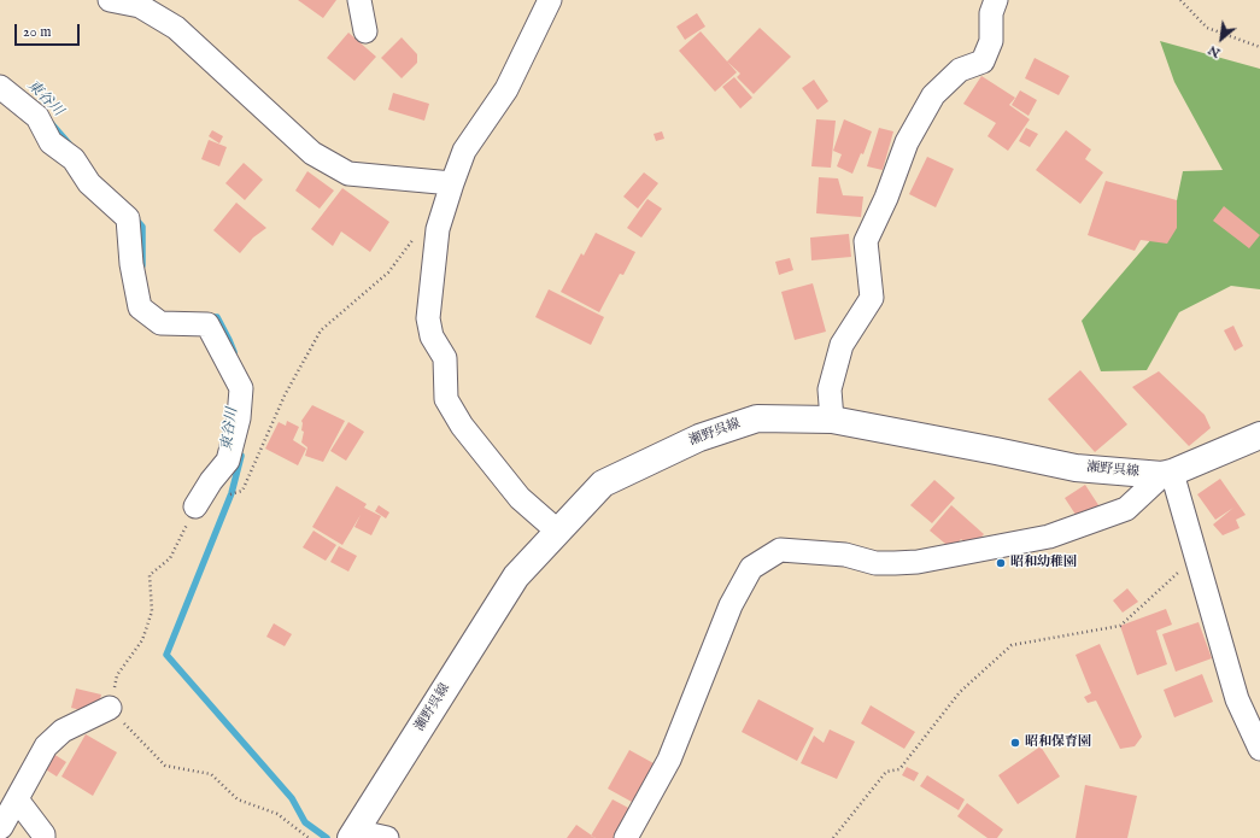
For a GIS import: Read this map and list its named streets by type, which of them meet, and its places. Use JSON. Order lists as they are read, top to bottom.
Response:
{
  "streets": {
    "main road": ["瀬野呉線"]
  },
  "water": ["東谷川"],
  "places": ["昭和幼稚園", "昭和保育園"],
  "scale_bar": "20 m",
  "north": "bottom left"
}
